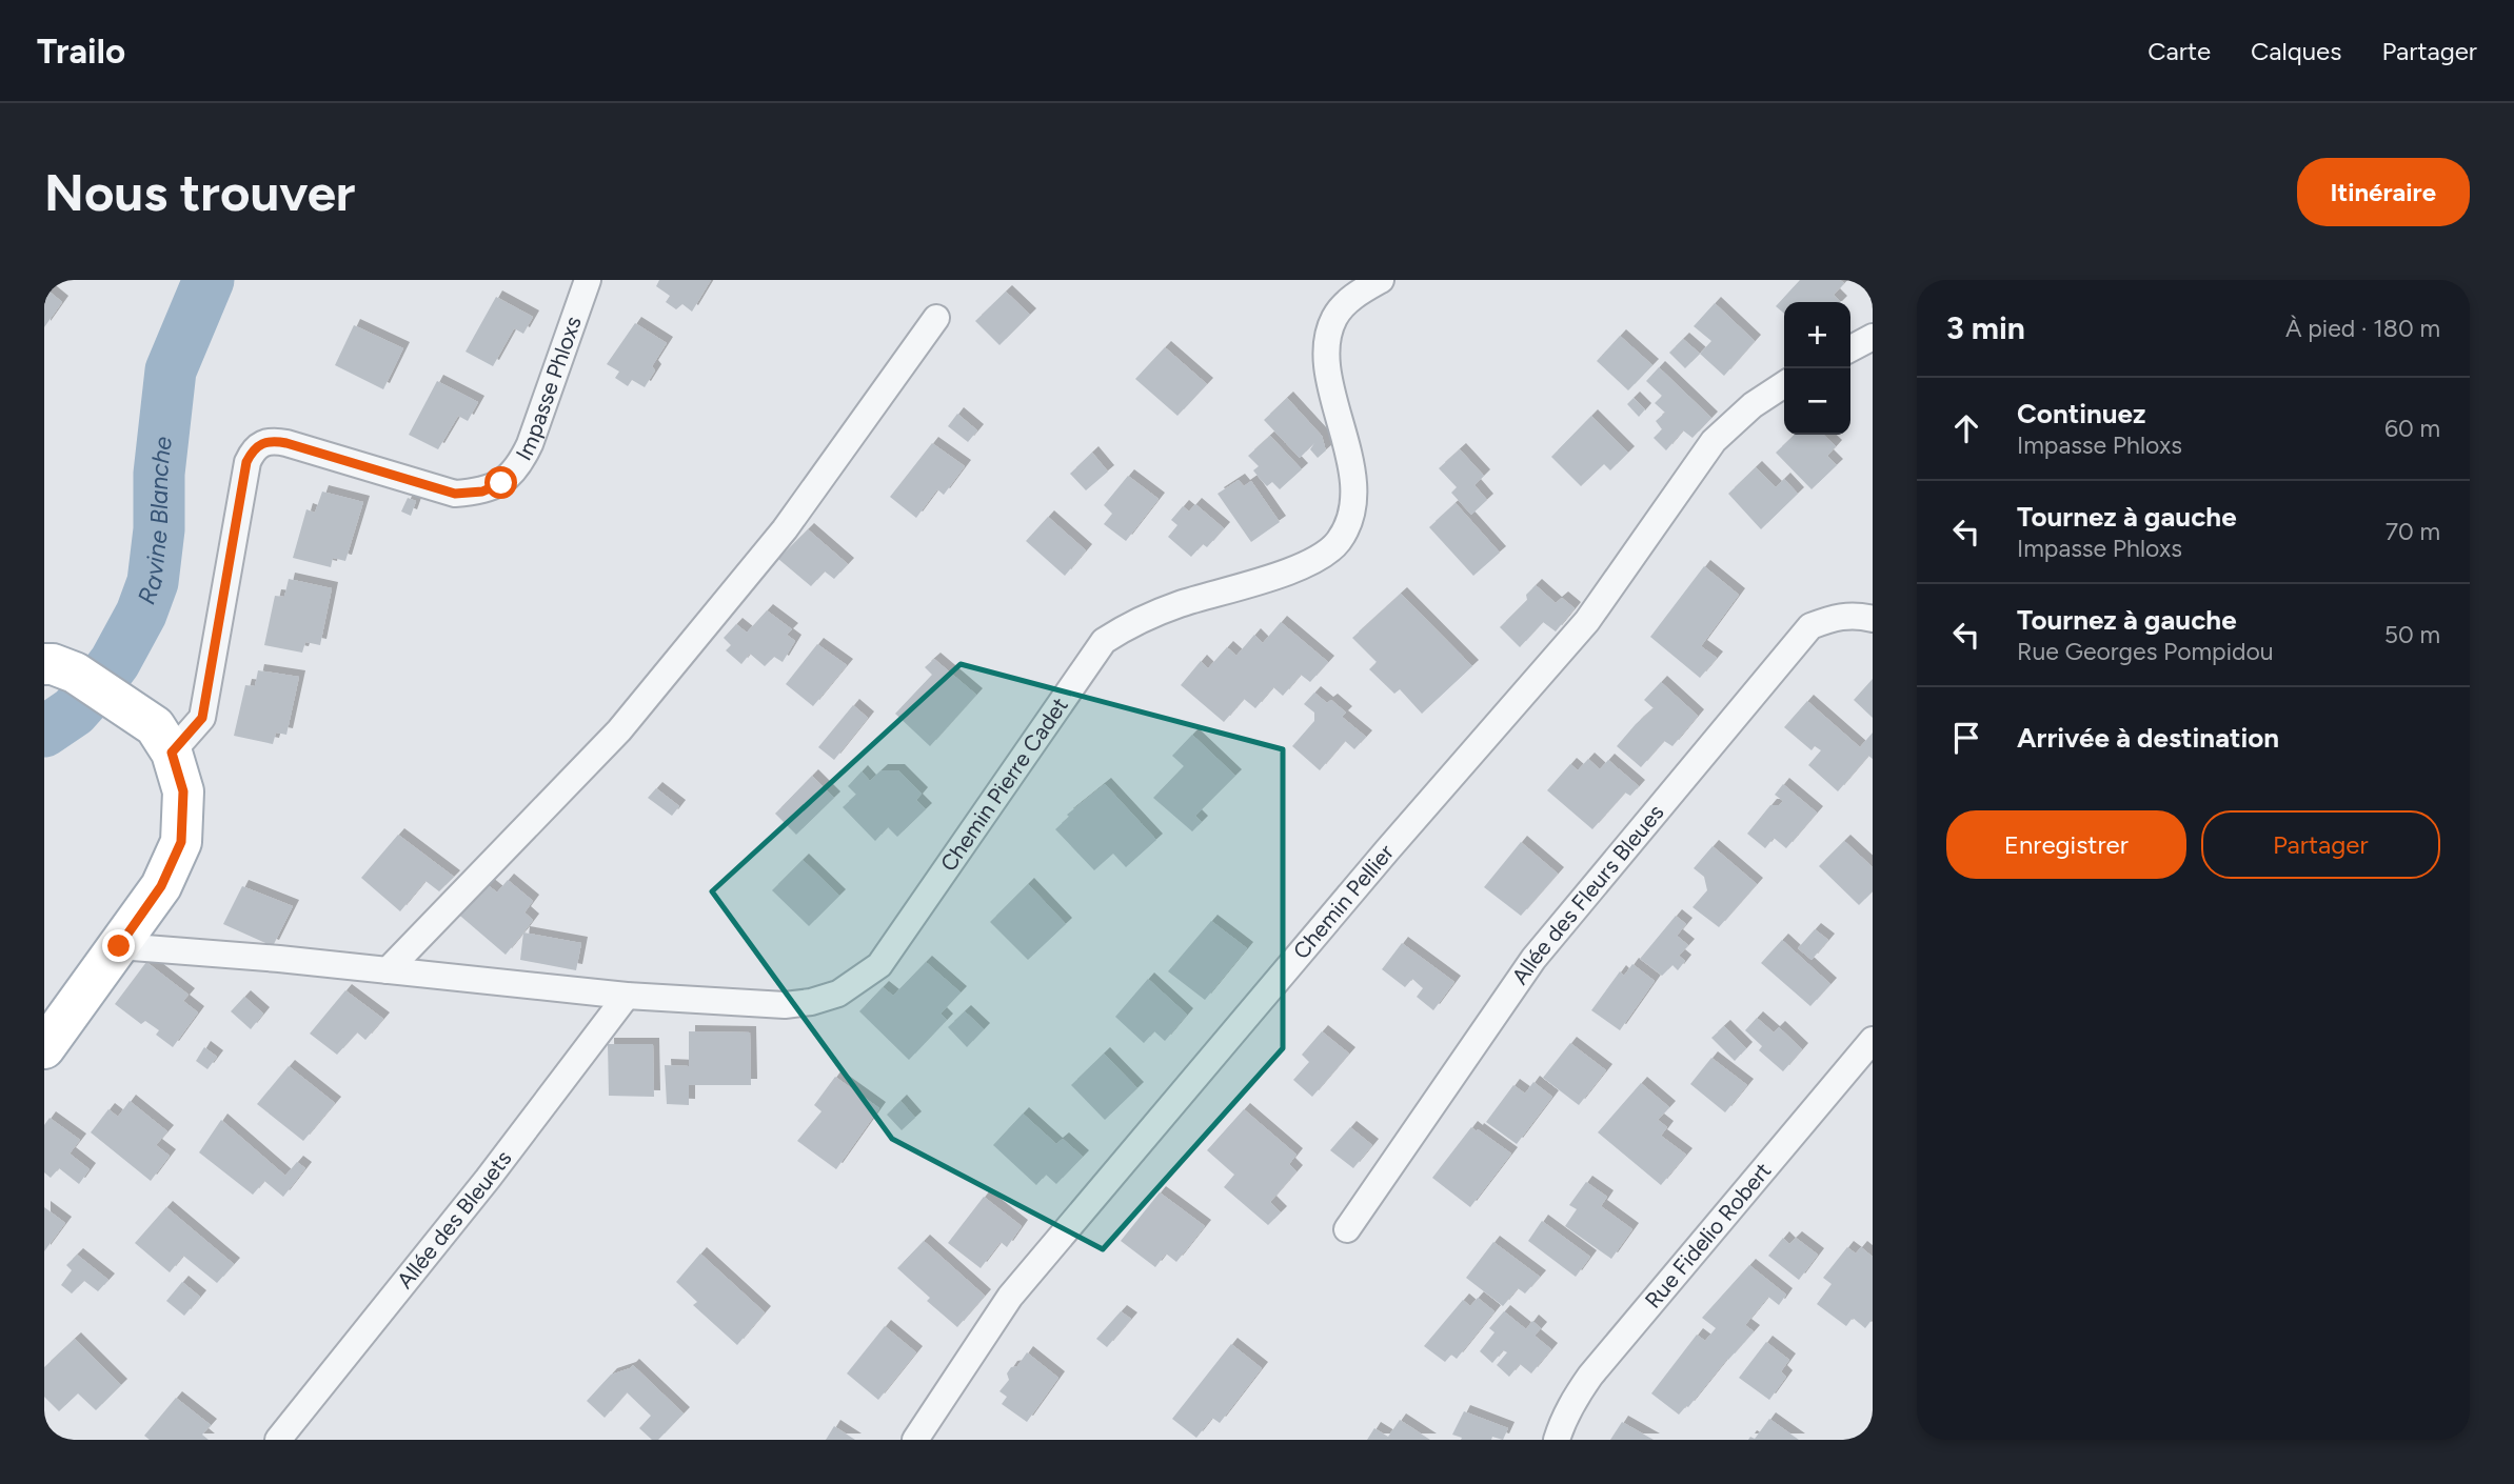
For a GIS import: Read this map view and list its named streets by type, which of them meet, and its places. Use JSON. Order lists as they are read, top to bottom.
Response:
{
  "streets": {
    "street": [
      "Impasse Phloxs",
      "Chemin Pierre Cadet",
      "Allée des Fleurs Bleues",
      "Chemin Pellier",
      "Allée des Bleuets",
      "Rue Fidelio Robert"
    ]
  },
  "crossings": [
    ["Chemin Pierre Cadet", "Allée des Bleuets"]
  ],
  "water": ["Ravine Blanche"],
  "page": {
    "header": "Trailo",
    "nav": ["Carte", "Calques", "Partager"],
    "buttons": [
      "Itinéraire",
      ["Enregistrer", "Partager"]
    ],
    "title": "Nous trouver",
    "heading": ["3 min", "À pied · 180 m"],
    "map_buttons": ["+", "−"],
    "list": [
      ["Continuez", "Impasse Phloxs", "60 m"],
      ["Tournez à gauche", "Impasse Phloxs", "70 m"],
      ["Tournez à gauche", "Rue Georges Pompidou", "50 m"],
      "Arrivée à destination"
    ]
  }
}
